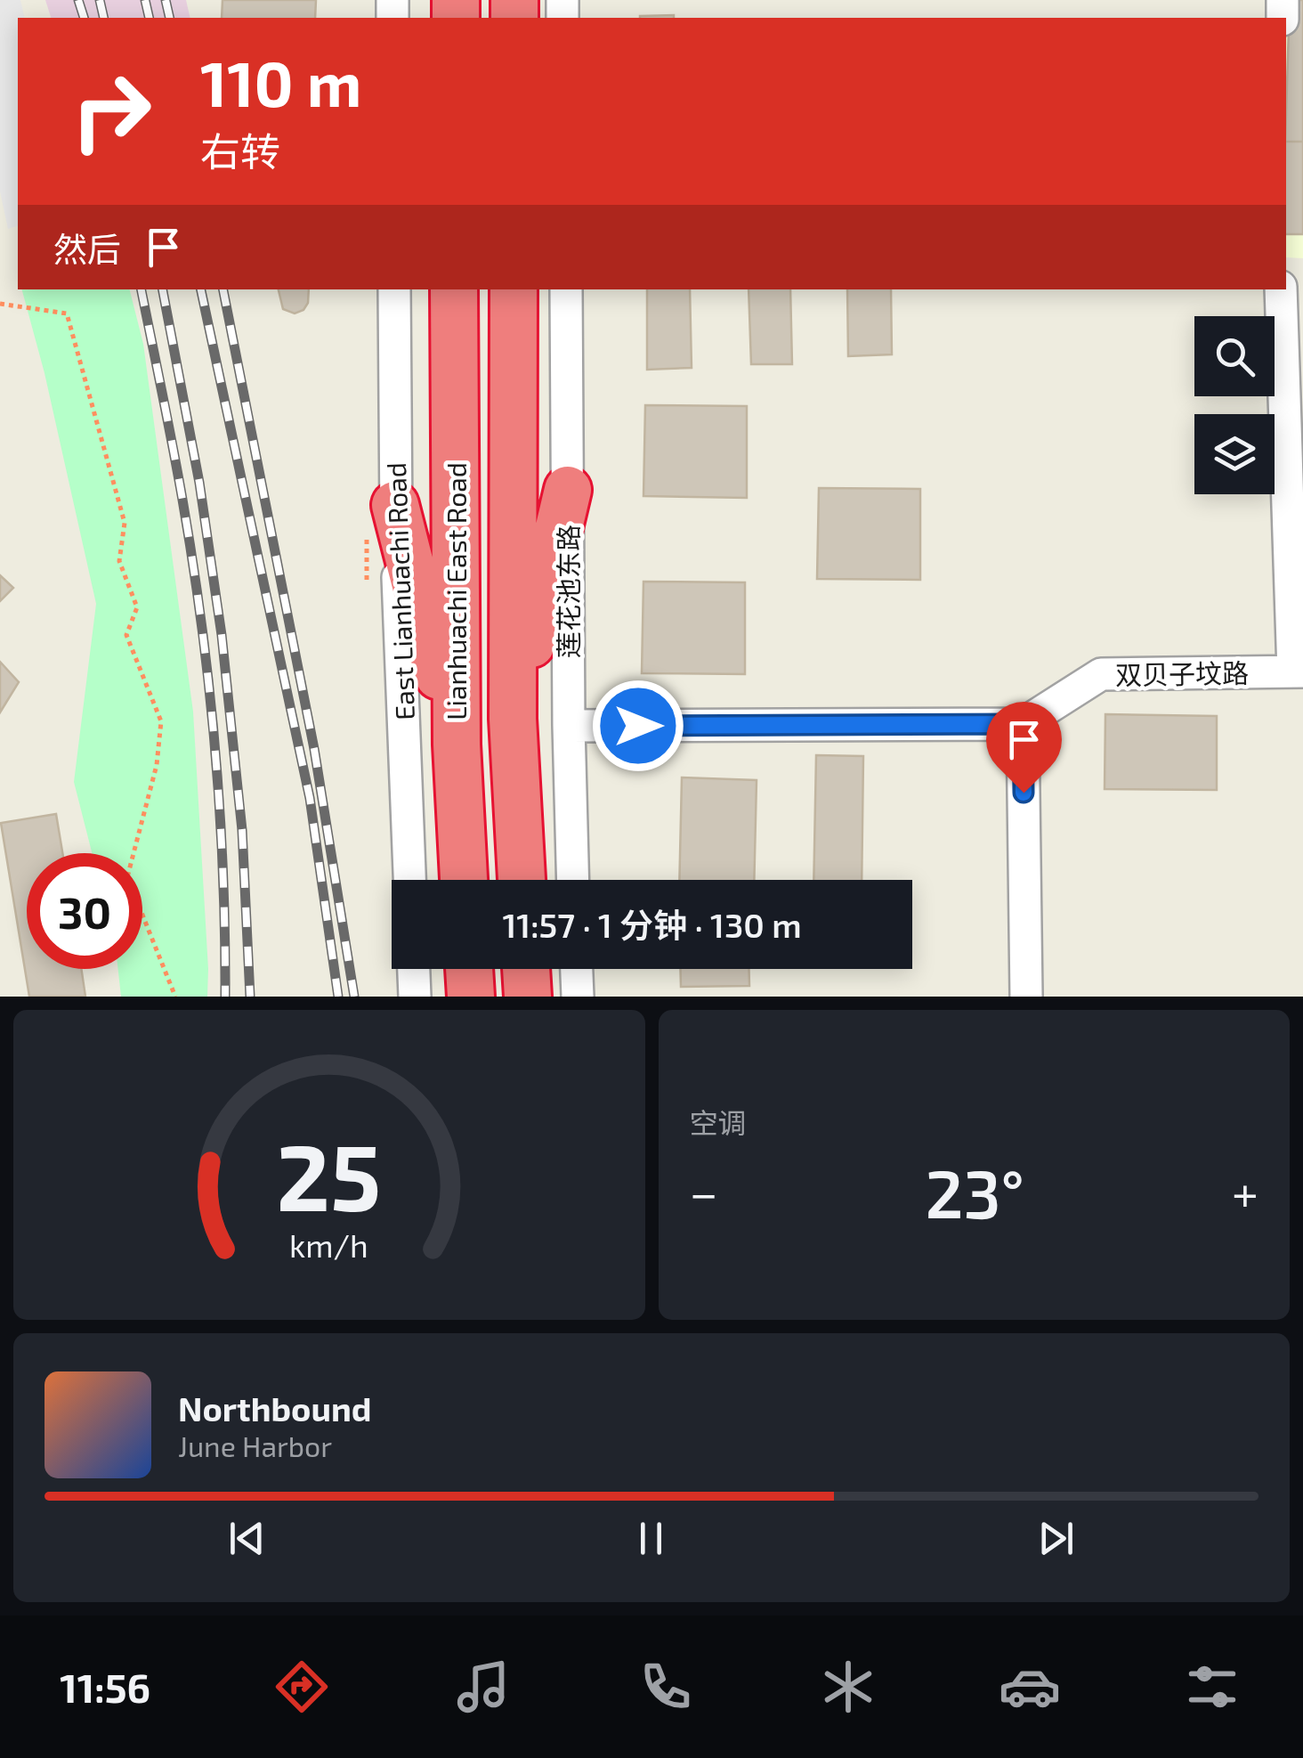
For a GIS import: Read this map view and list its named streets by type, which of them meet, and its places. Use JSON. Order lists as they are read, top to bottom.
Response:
{
  "streets": {
    "highway": ["Lianhuachi East Road"],
    "street": ["East Lianhuachi Road", "莲花池东路", "双贝子坟路"]
  },
  "page": {
    "turn": ["110 m", "右转"],
    "then": "然后",
    "limit": "30",
    "trip": "11:57 · 1 分钟 · 130 m",
    "tile": "空调",
    "heat": ["−", "23°", "+"],
    "song": ["Northbound", "June Harbor"],
    "tabs": "11:56",
    "gauge": ["25", "km/h"]
  }
}
